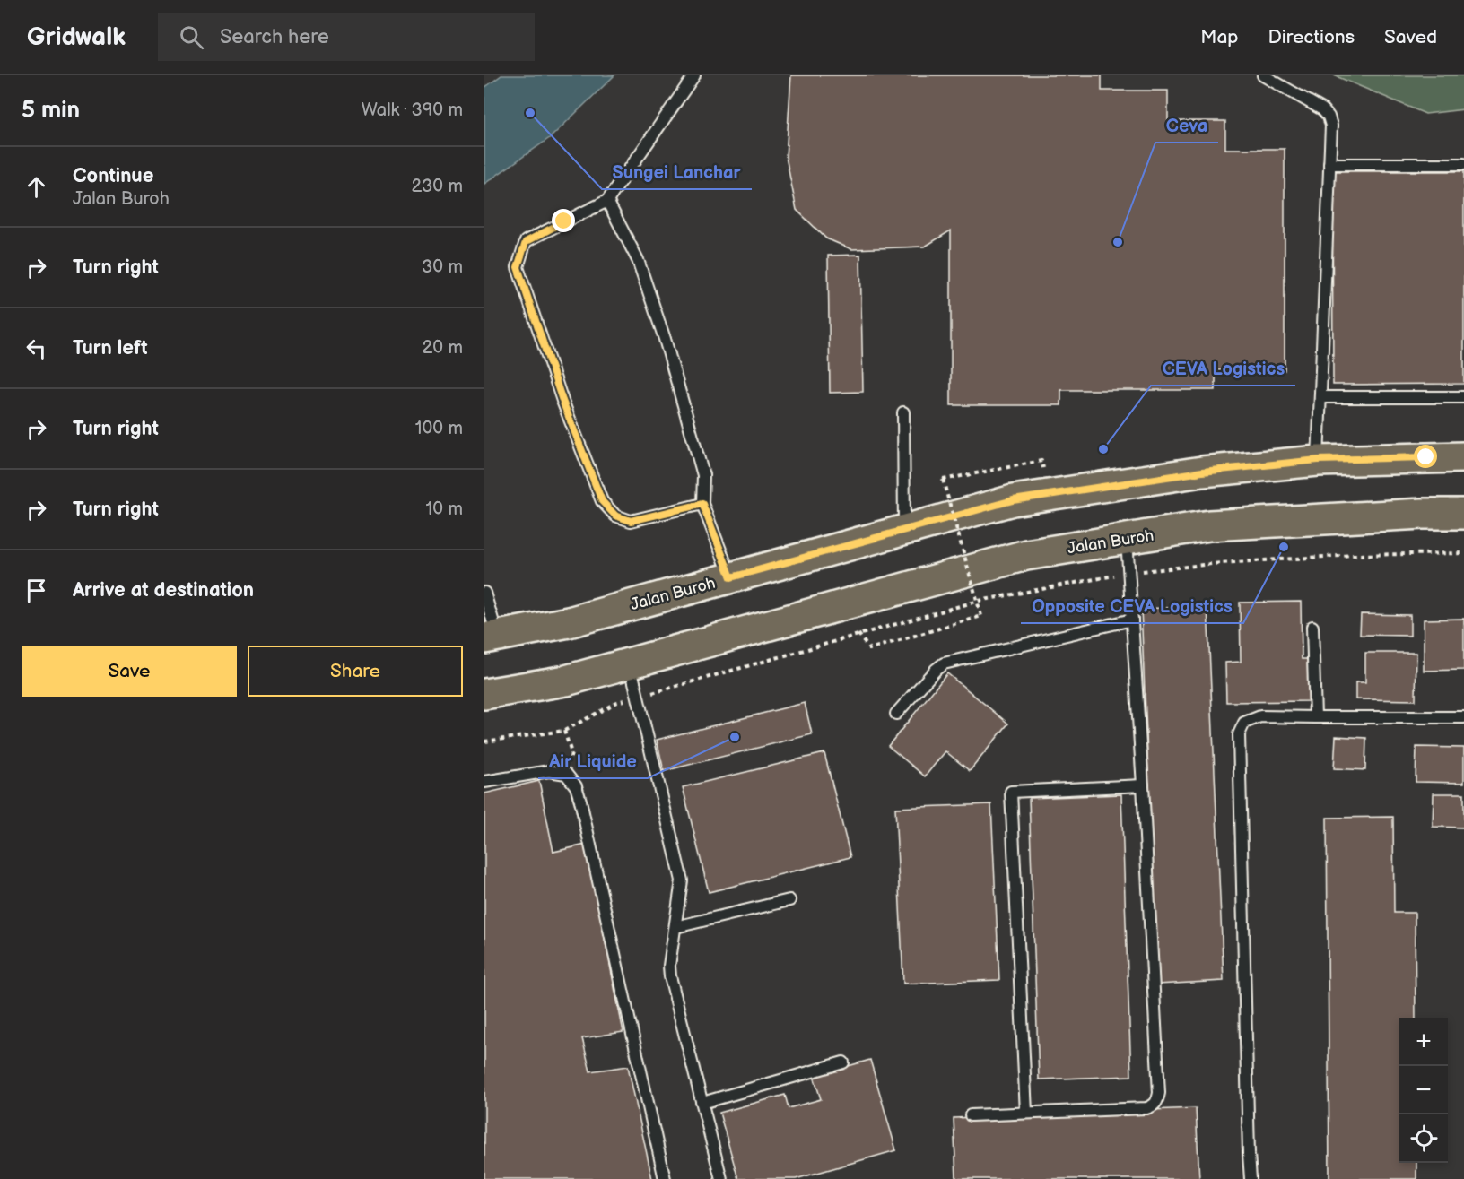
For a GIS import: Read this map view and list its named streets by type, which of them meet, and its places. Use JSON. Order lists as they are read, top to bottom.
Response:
{
  "streets": {
    "main road": ["Jalan Buroh"]
  },
  "places": [
    "Sungei Lanchar",
    "Ceva",
    "CEVA Logistics",
    "Opposite CEVA Logistics",
    "Air Liquide"
  ],
  "page": {
    "header": "Gridwalk",
    "search": "Search here",
    "nav": ["Map", "Directions", "Saved"],
    "heading": ["5 min", "Walk · 390 m"],
    "list": [
      ["Continue", "Jalan Buroh", "230 m"],
      ["Turn right", "30 m"],
      ["Turn left", "20 m"],
      ["Turn right", "100 m"],
      ["Turn right", "10 m"],
      "Arrive at destination"
    ],
    "buttons": ["Save", "Share"],
    "map_buttons": ["+", "−"]
  }
}
